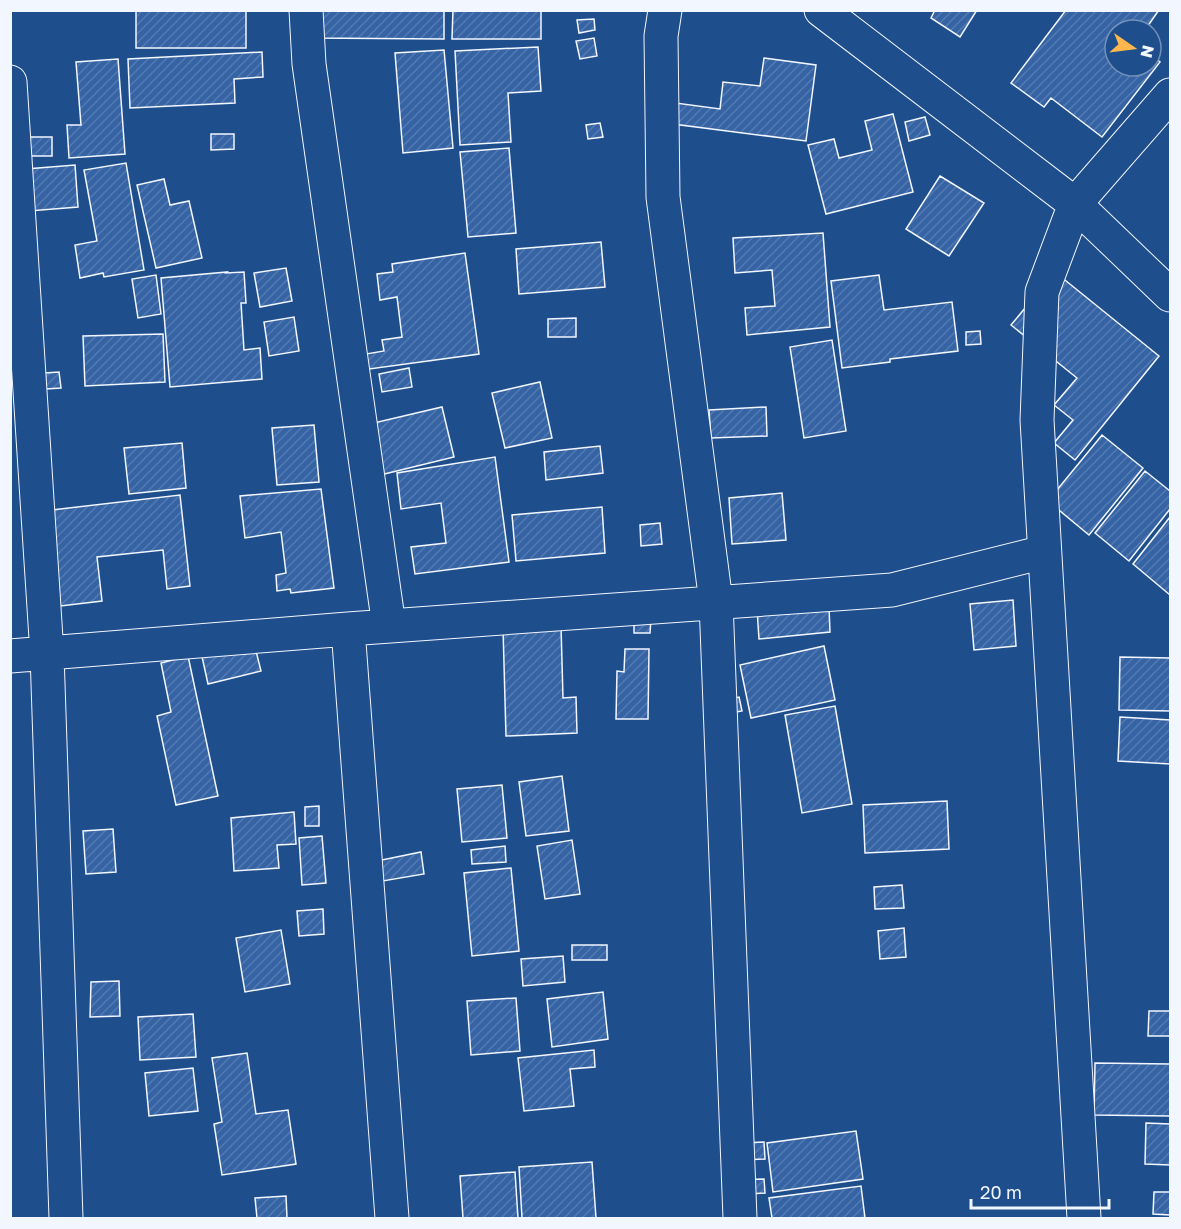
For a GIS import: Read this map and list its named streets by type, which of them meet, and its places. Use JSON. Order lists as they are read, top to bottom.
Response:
{
  "scale_bar": "20 m",
  "north": "right"
}
